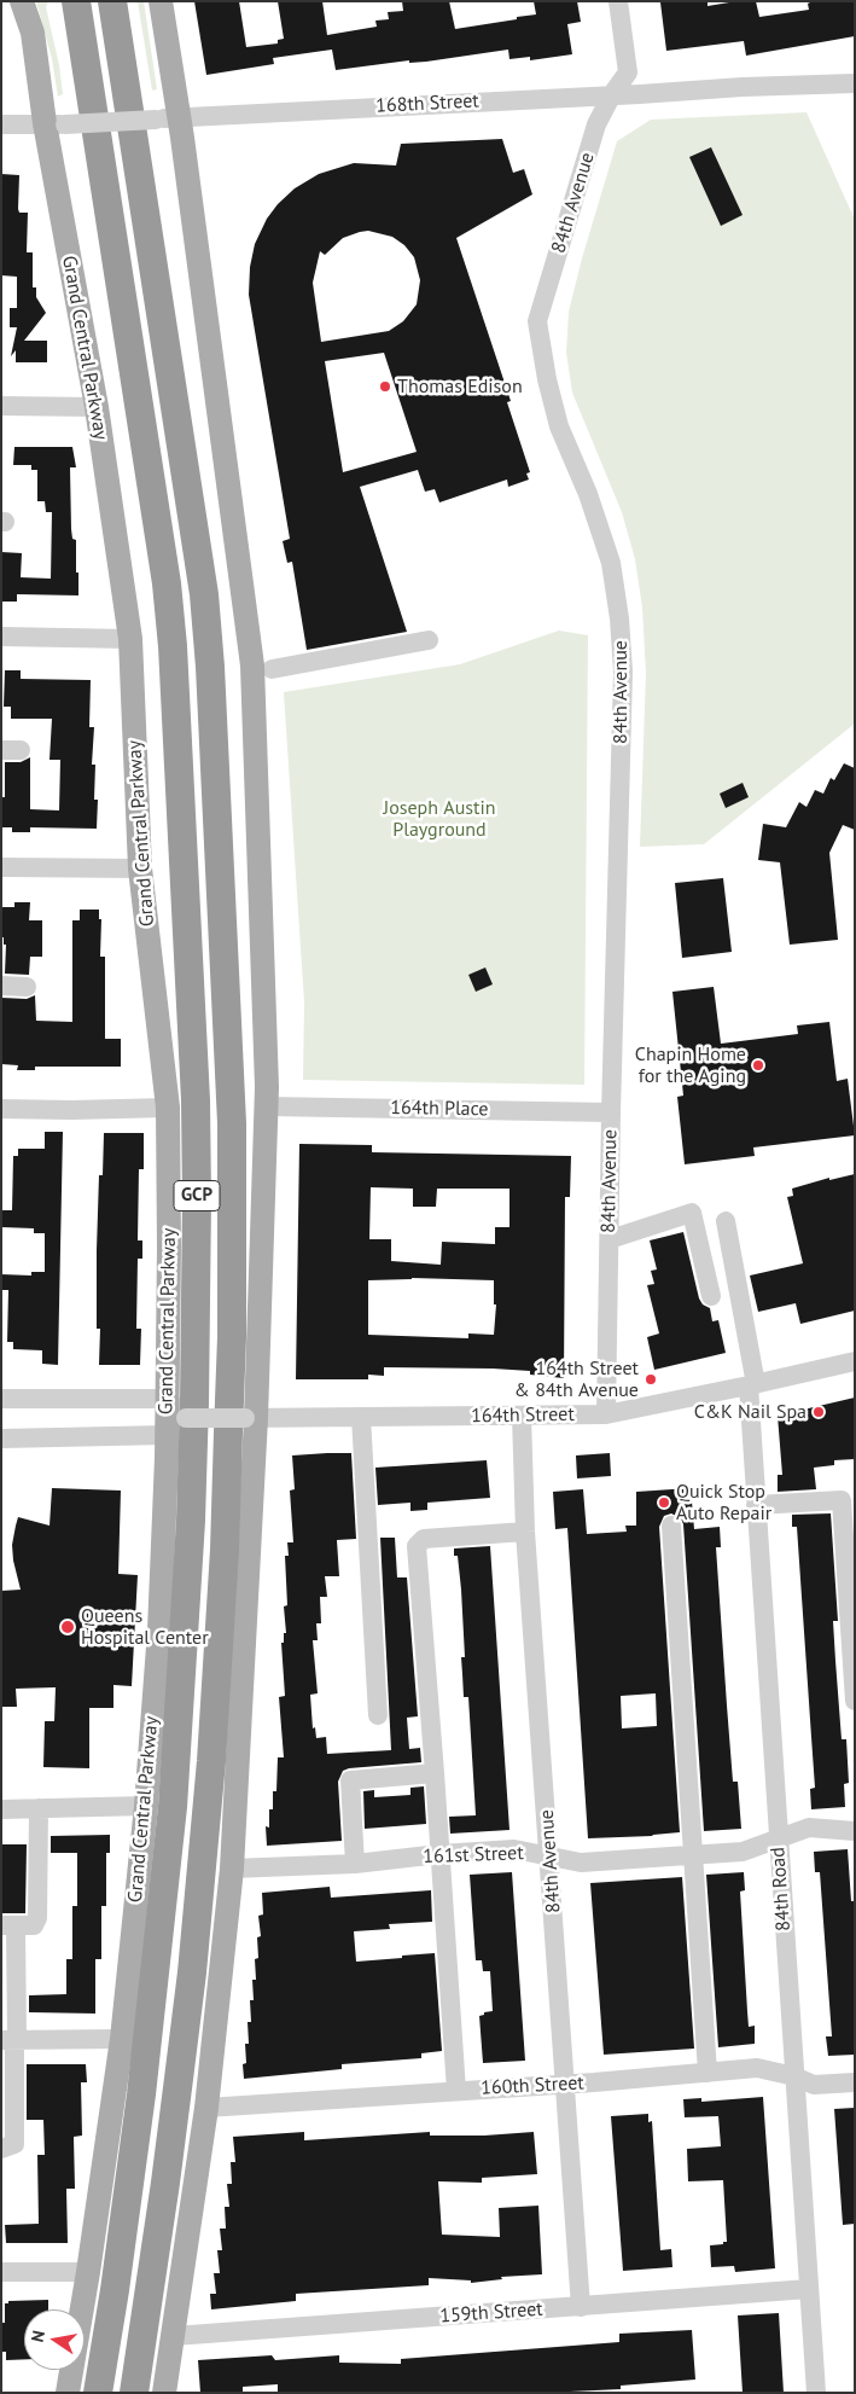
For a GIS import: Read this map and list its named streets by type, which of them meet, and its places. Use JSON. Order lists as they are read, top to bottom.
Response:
{
  "streets": {
    "highway": ["Grand Central Parkway", "GCP"],
    "street": [
      "168th Street",
      "84th Avenue",
      "164th Place",
      "164th Street",
      "161st Street",
      "84th Road",
      "160th Street",
      "159th Street"
    ]
  },
  "crossings": [
    ["168th Street", "84th Avenue"],
    ["168th Street", "Grand Central Parkway"],
    ["84th Avenue", "164th Place"],
    ["84th Avenue", "164th Street"],
    ["84th Avenue", "161st Street"],
    ["84th Avenue", "160th Street"],
    ["84th Avenue", "159th Street"],
    ["164th Street", "84th Road"],
    ["161st Street", "84th Road"],
    ["84th Road", "160th Street"],
    ["84th Road", "159th Street"]
  ],
  "parks": ["Joseph Austin Playground"],
  "places": [
    "Thomas Edison",
    "Chapin Home for the Aging",
    "164th Street & 84th Avenue",
    "C&K Nail Spa",
    "Quick Stop Auto Repair",
    "Queens Hospital Center"
  ],
  "north": "left"
}
